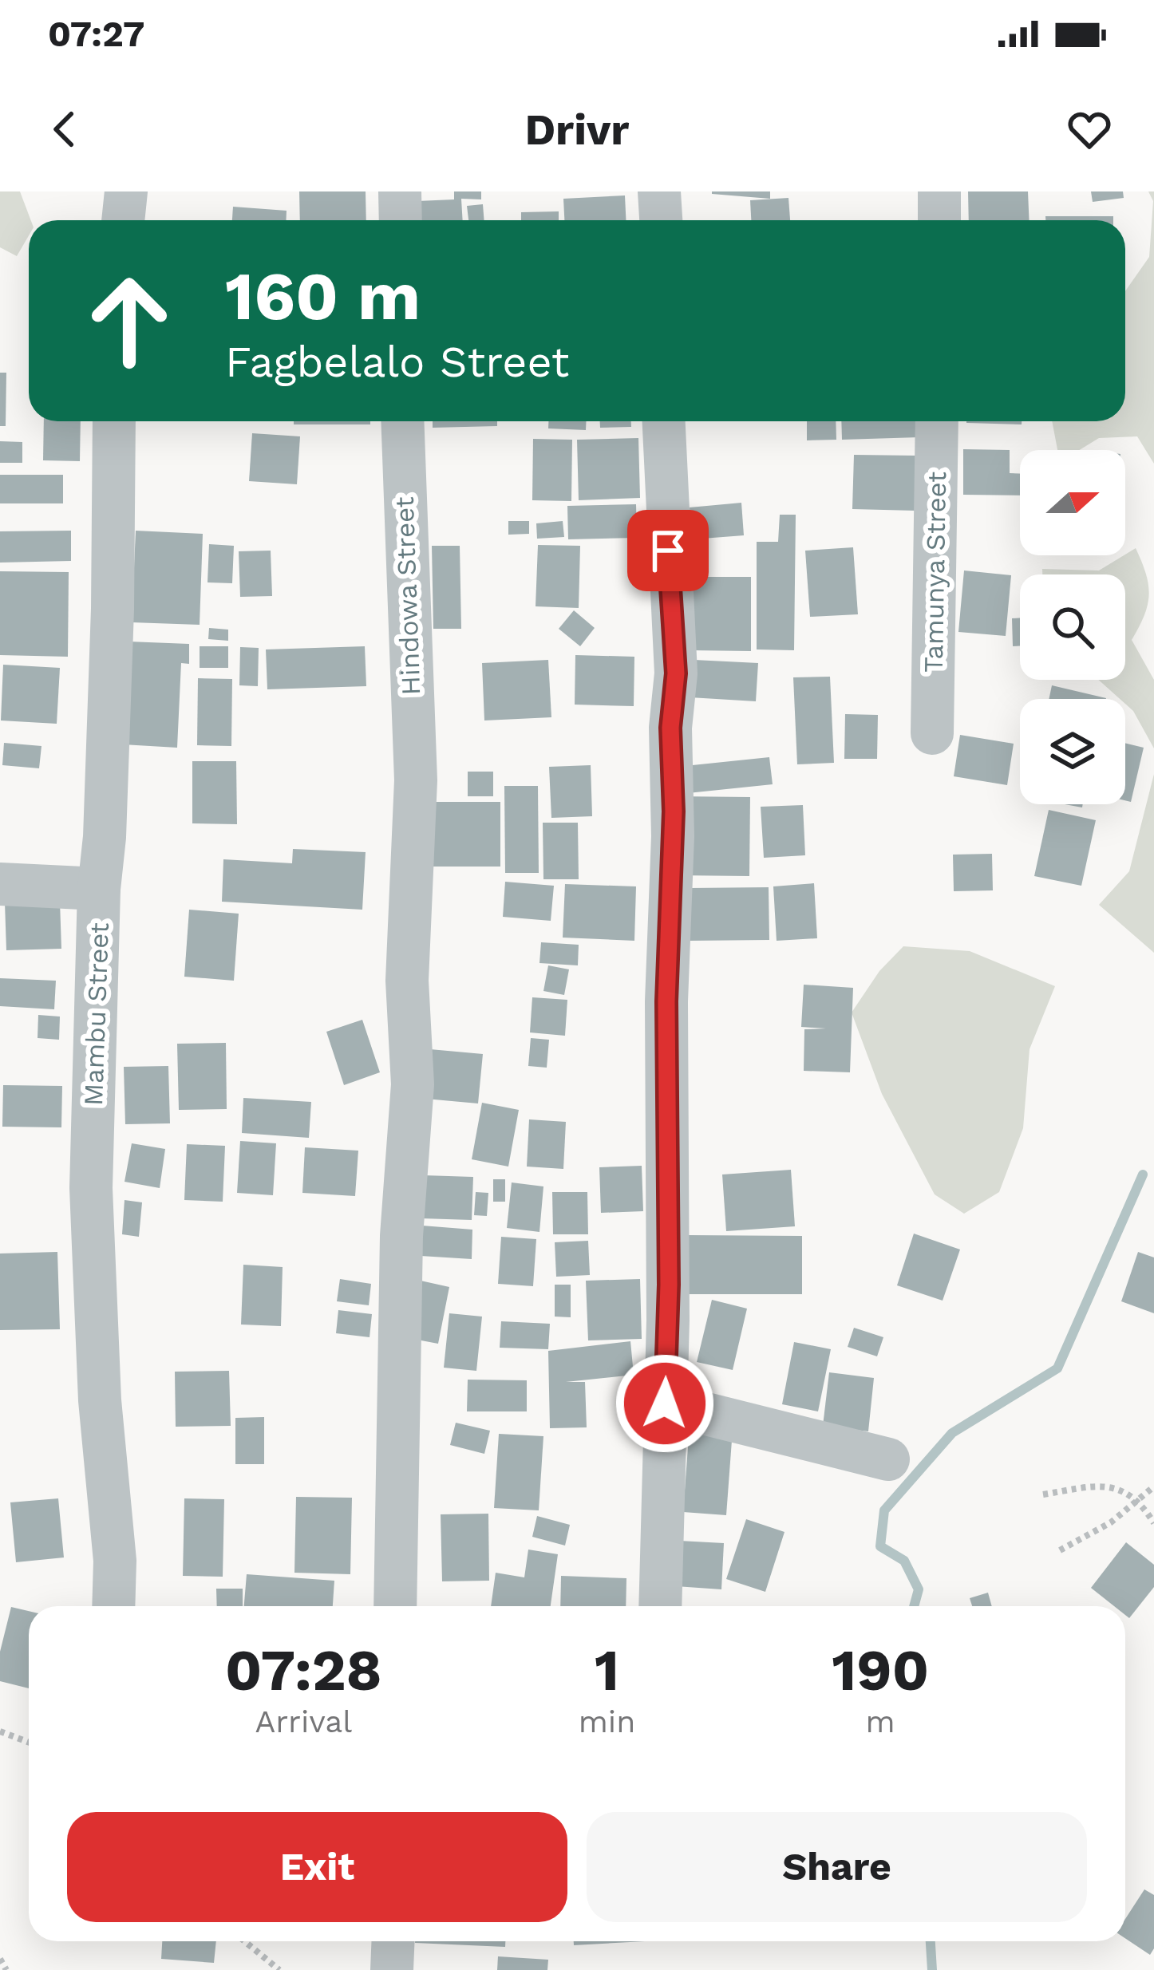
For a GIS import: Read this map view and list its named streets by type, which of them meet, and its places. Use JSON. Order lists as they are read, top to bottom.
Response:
{
  "streets": {
    "street": ["Tamunya Street", "Hindowa Street", "Mambu Street"]
  },
  "north": "right",
  "page": {
    "status": "07:27",
    "header": "Drivr",
    "turn": ["160 m", "Fagbelalo Street"],
    "eta": [
      "07:28",
      "Arrival",
      "1",
      "min",
      "190",
      "m"
    ],
    "buttons": ["Exit", "Share"]
  }
}
